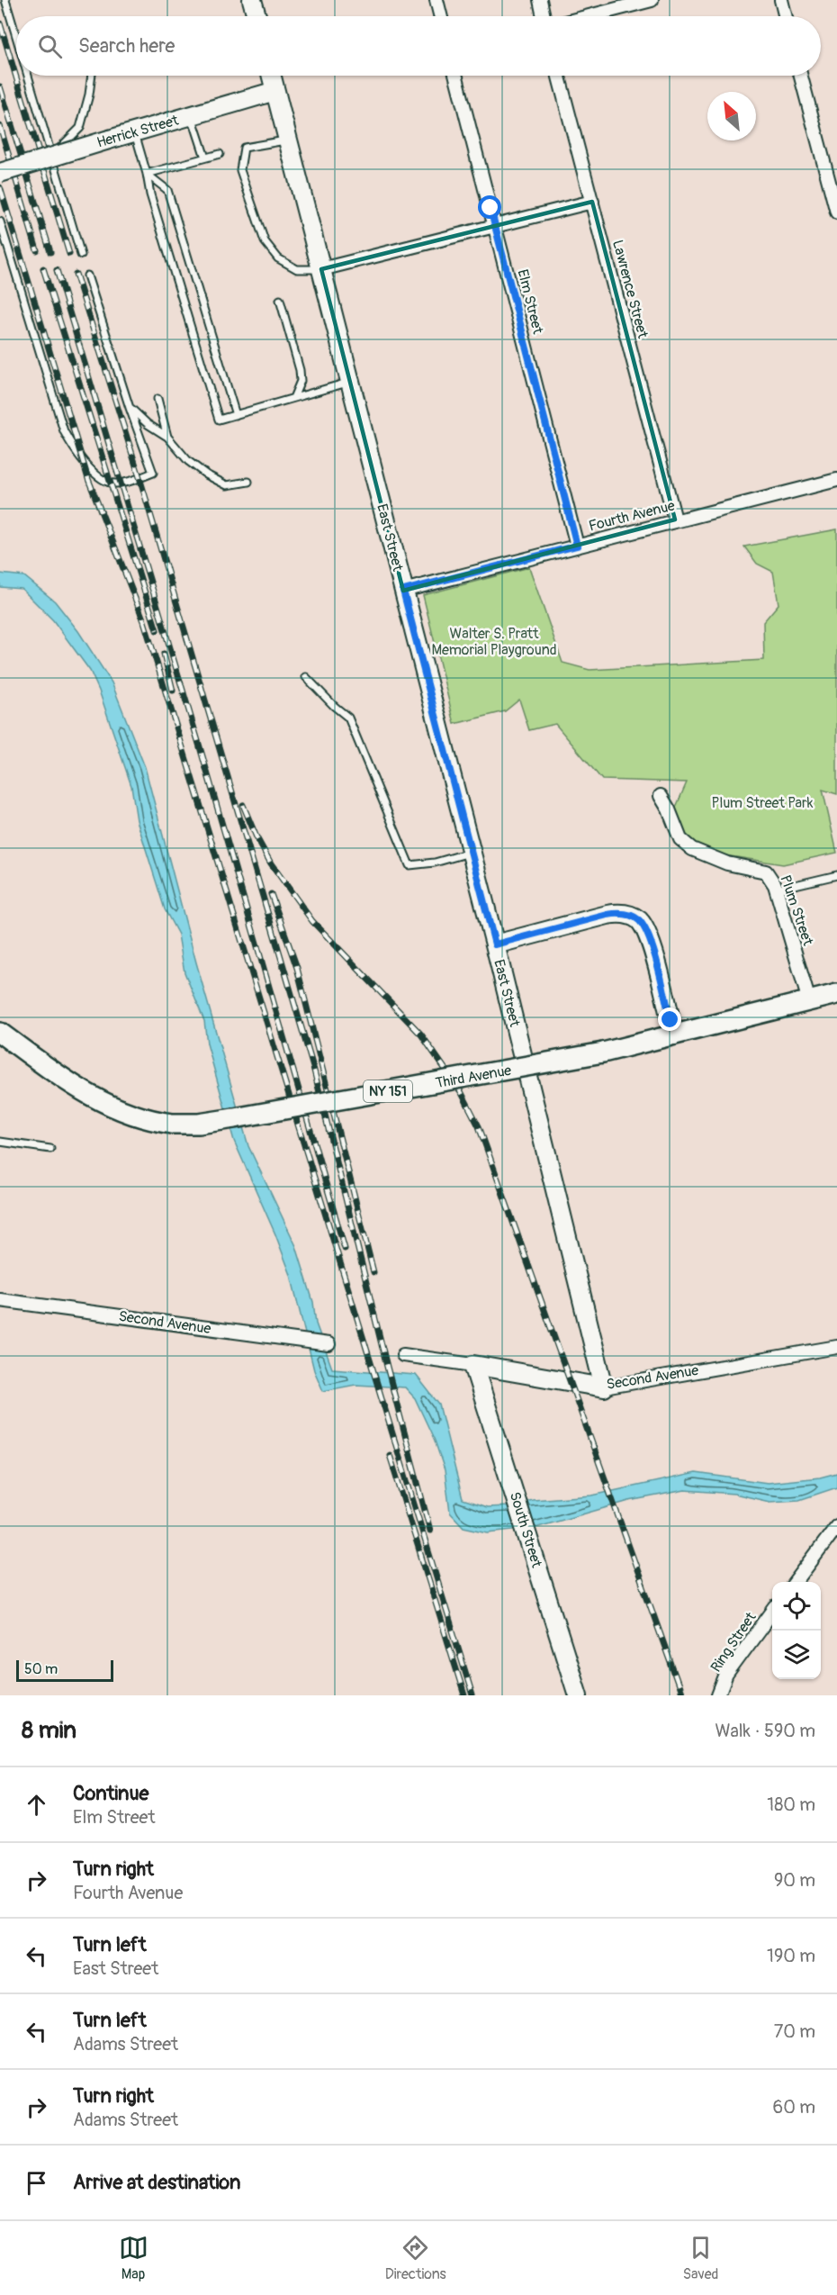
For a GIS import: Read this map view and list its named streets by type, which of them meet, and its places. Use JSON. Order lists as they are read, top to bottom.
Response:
{
  "streets": {
    "main road": ["Third Avenue", "NY 151"],
    "street": [
      "Herrick Street",
      "Lawrence Street",
      "Elm Street",
      "Fourth Avenue",
      "East Street",
      "Plum Street",
      "Second Avenue",
      "South Street",
      "Ring Street"
    ]
  },
  "crossings": [
    ["Herrick Street", "East Street"],
    ["Lawrence Street", "Fourth Avenue"],
    ["Elm Street", "Fourth Avenue"],
    ["Fourth Avenue", "East Street"],
    ["East Street", "Second Avenue"],
    ["Plum Street", "Third Avenue"],
    ["Second Avenue", "South Street"]
  ],
  "parks": ["Walter S. Pratt Memorial Playground", "Plum Street Park"],
  "scale_bar": "50 m",
  "north": "top left",
  "page": {
    "search": "Search here",
    "scale": "50 m",
    "heading": ["8 min", "Walk · 590 m"],
    "list": [
      ["Continue", "Elm Street", "180 m"],
      ["Turn right", "Fourth Avenue", "90 m"],
      ["Turn left", "East Street", "190 m"],
      ["Turn left", "Adams Street", "70 m"],
      ["Turn right", "Adams Street", "60 m"],
      "Arrive at destination"
    ],
    "nav": ["Map", "Directions", "Saved"]
  }
}
